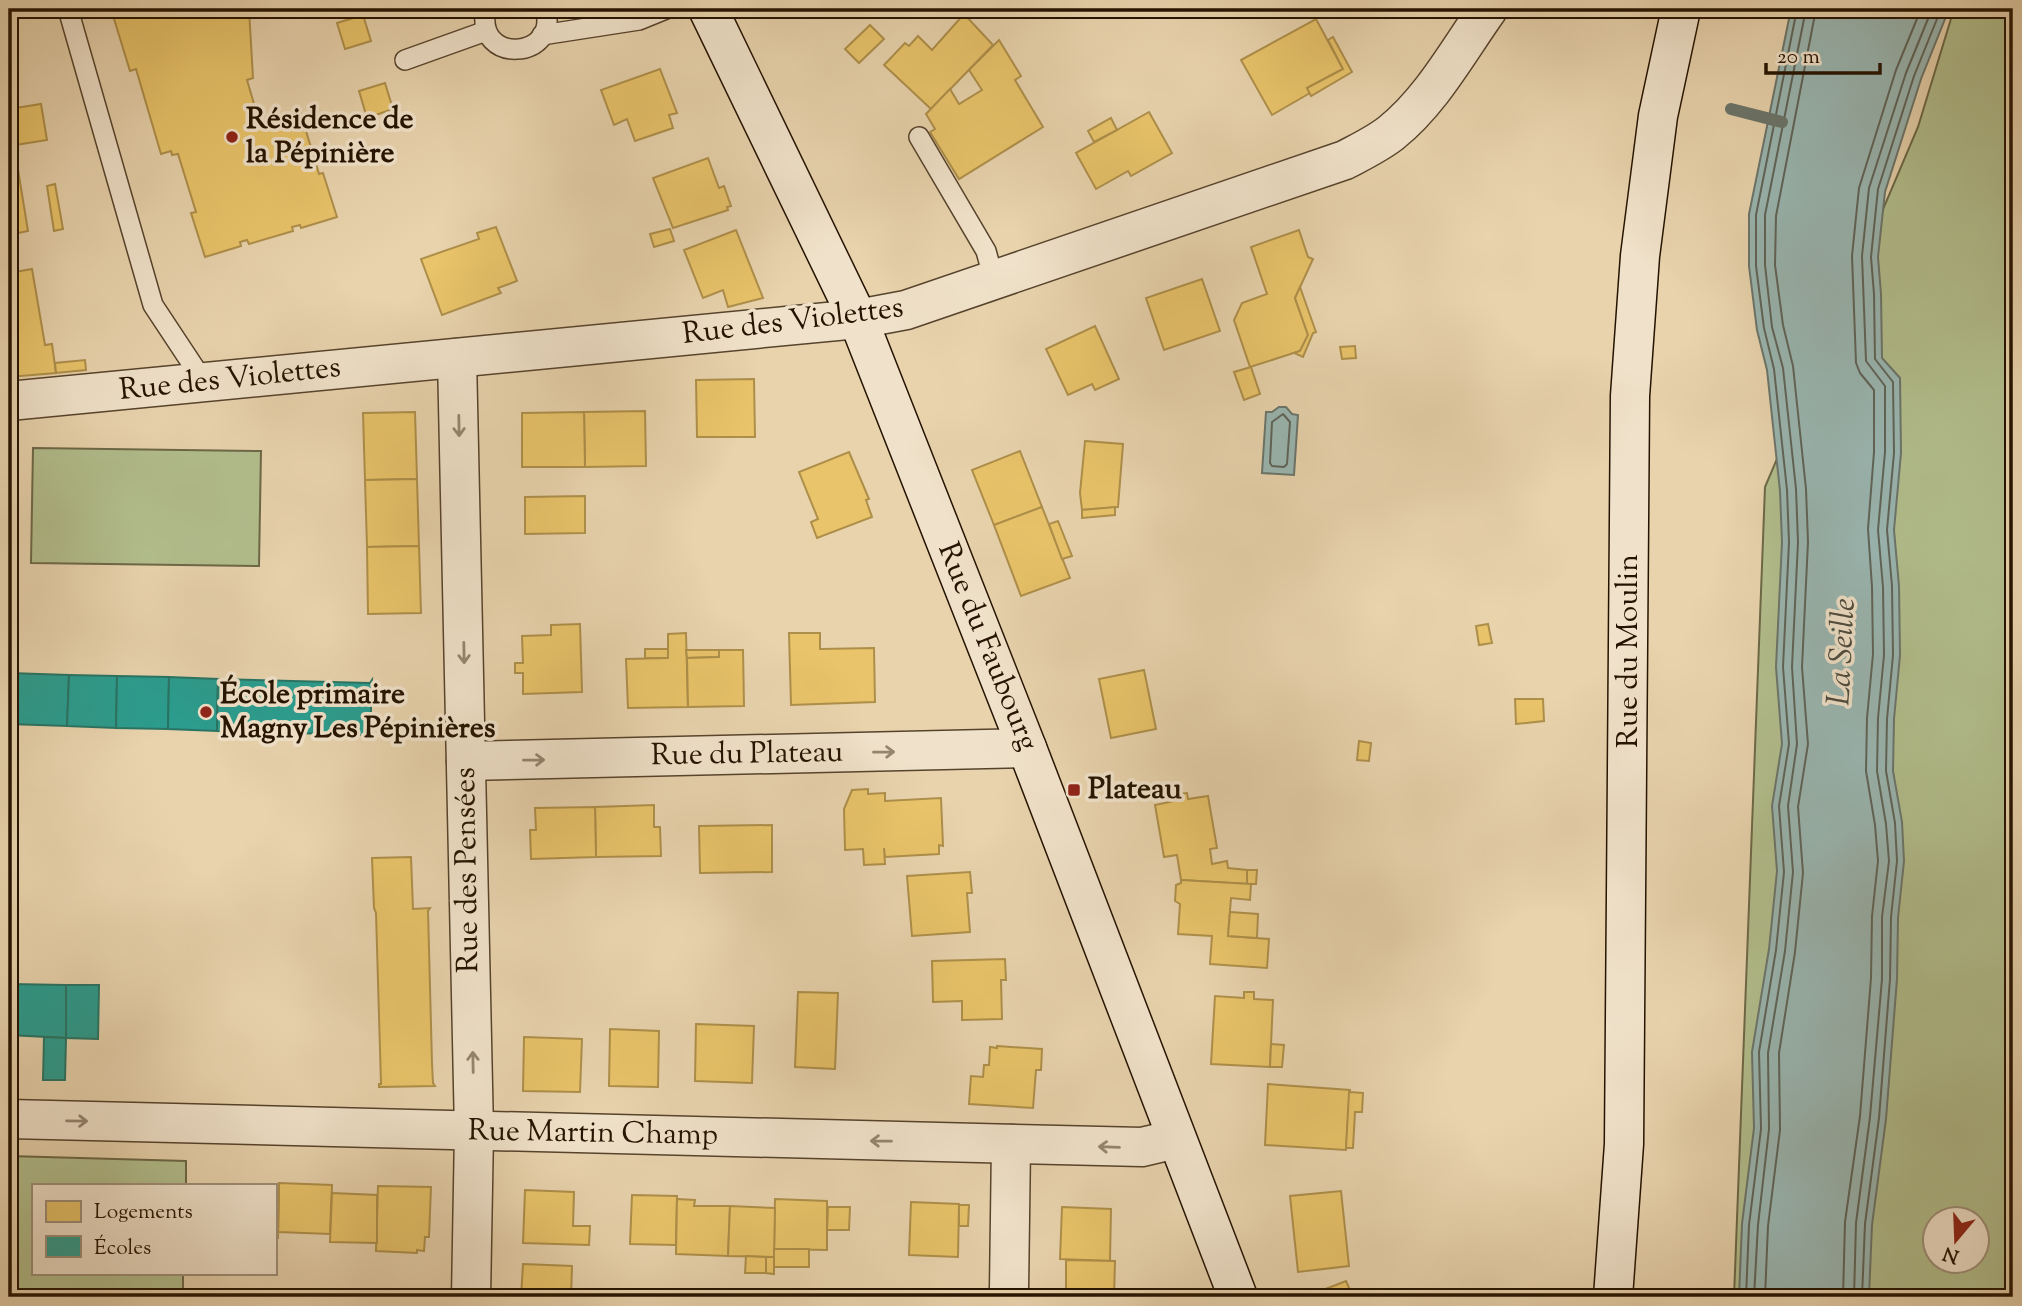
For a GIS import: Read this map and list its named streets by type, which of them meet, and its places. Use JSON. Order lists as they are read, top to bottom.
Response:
{
  "streets": {
    "street": [
      "Rue des Violettes",
      "Rue du Faubourg",
      "Rue du Moulin",
      "Rue du Plateau",
      "Rue des Pensées",
      "Rue Martin Champ"
    ]
  },
  "crossings": [
    ["Rue des Violettes", "Rue du Faubourg"],
    ["Rue des Violettes", "Rue des Pensées"],
    ["Rue du Faubourg", "Rue du Plateau"],
    ["Rue du Faubourg", "Rue Martin Champ"],
    ["Rue du Plateau", "Rue des Pensées"],
    ["Rue des Pensées", "Rue Martin Champ"]
  ],
  "one_way": ["Rue du Plateau"],
  "water": ["La Seille"],
  "places": {
    "other": ["Résidence de la Pépinière", "École primaire Magny Les Pépinières"],
    "transit": ["Plateau"]
  },
  "legend": ["Logements", "Écoles"],
  "scale_bar": "20 m",
  "north": "bottom"
}
